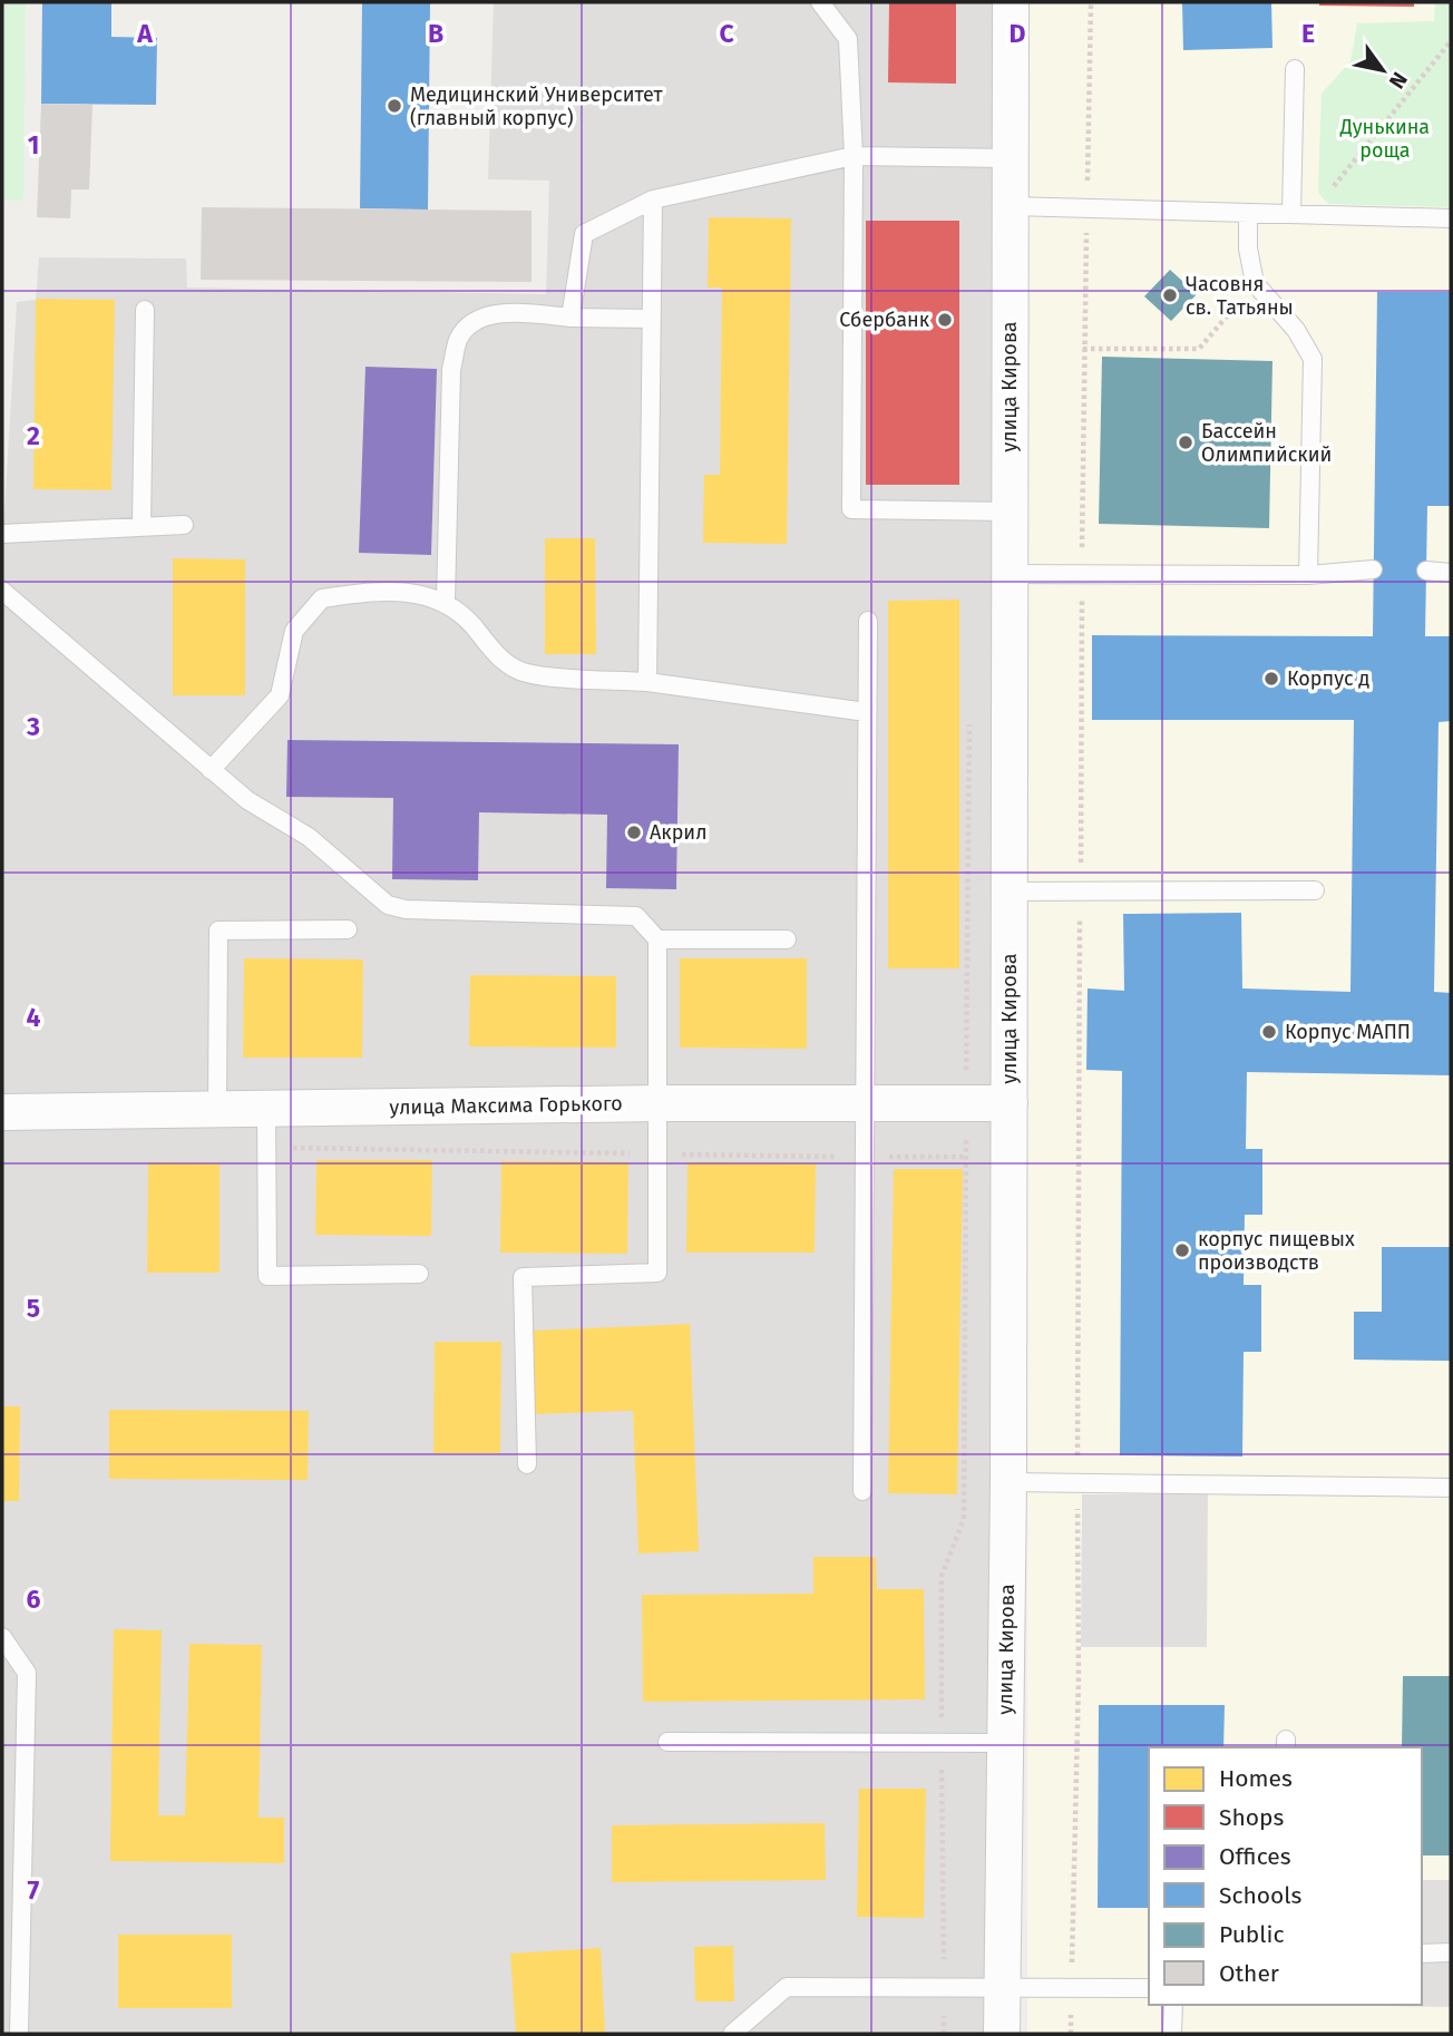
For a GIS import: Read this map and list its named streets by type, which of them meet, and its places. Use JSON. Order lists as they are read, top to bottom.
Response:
{
  "streets": {
    "street": ["улица Кирова", "улица Максима Горького"]
  },
  "crossings": [
    ["улица Кирова", "улица Максима Горького"]
  ],
  "parks": ["Дунькина роща"],
  "places": [
    "Медицинский Университет (главный корпус)",
    "Часовня св. Татьяны",
    "Сбербанк",
    "Бассейн Олимпийский",
    "Корпус д",
    "Акрил",
    "Корпус МАПП",
    "корпус пищевых производств"
  ],
  "legend": [
    "Homes",
    "Shops",
    "Offices",
    "Schools",
    "Public",
    "Other"
  ],
  "north": "bottom right",
  "grid": {
    "columns": [
      "A",
      "B",
      "C",
      "D",
      "E"
    ],
    "rows": [
      "1",
      "2",
      "3",
      "4",
      "5",
      "6",
      "7"
    ]
  }
}
